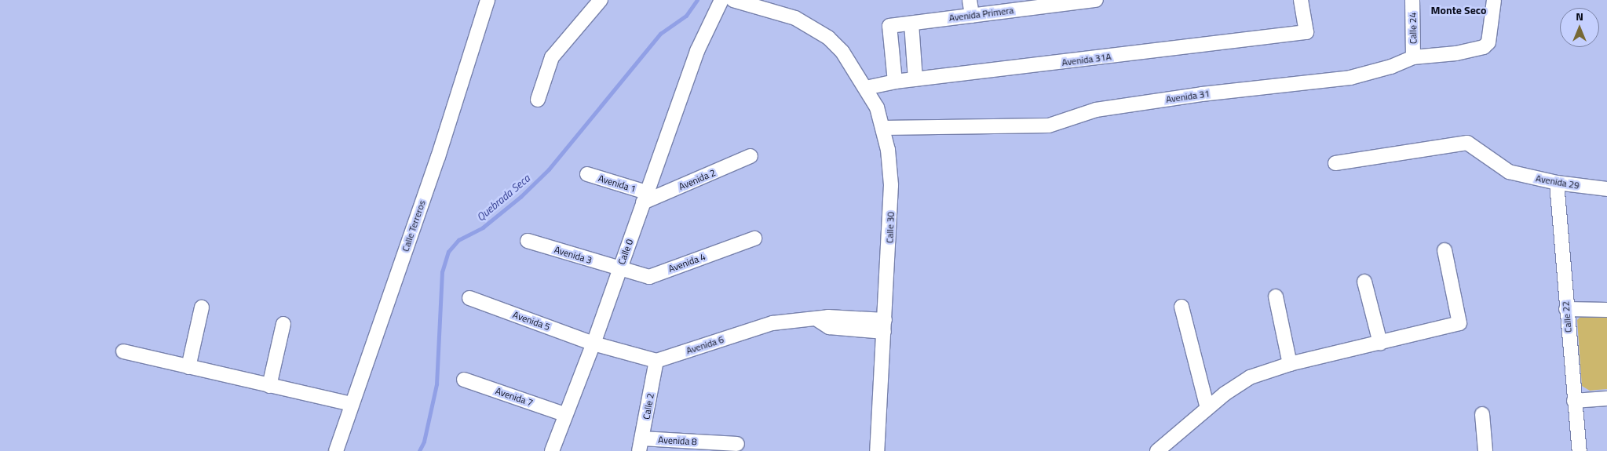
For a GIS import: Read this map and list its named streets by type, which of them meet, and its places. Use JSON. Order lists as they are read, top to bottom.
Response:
{
  "streets": {
    "street": [
      "Avenida Primera",
      "Calle 24",
      "Avenida 31A",
      "Avenida 31",
      "Avenida 2",
      "Avenida 29",
      "Avenida 1",
      "Calle Terreros",
      "Calle 30",
      "Calle 0",
      "Avenida 3",
      "Avenida 4",
      "Calle 22",
      "Avenida 5",
      "Avenida 6",
      "Avenida 7",
      "Calle 2",
      "Avenida 8"
    ]
  },
  "crossings": [
    ["Avenida Primera", "Avenida 31A"],
    ["Calle 24", "Avenida 31"],
    ["Avenida 31A", "Calle 30"],
    ["Avenida 31", "Calle 30"],
    ["Avenida 2", "Avenida 1"],
    ["Avenida 2", "Calle 0"],
    ["Avenida 29", "Calle 22"],
    ["Avenida 1", "Calle 0"],
    ["Calle 30", "Avenida 6"],
    ["Calle 0", "Avenida 3"],
    ["Calle 0", "Avenida 4"],
    ["Calle 0", "Avenida 5"],
    ["Calle 0", "Avenida 7"],
    ["Avenida 3", "Avenida 4"],
    ["Avenida 6", "Calle 2"],
    ["Calle 2", "Avenida 8"]
  ],
  "districts": ["Monte Seco"],
  "water": ["Quebrada Seca"],
  "north": "top"
}
